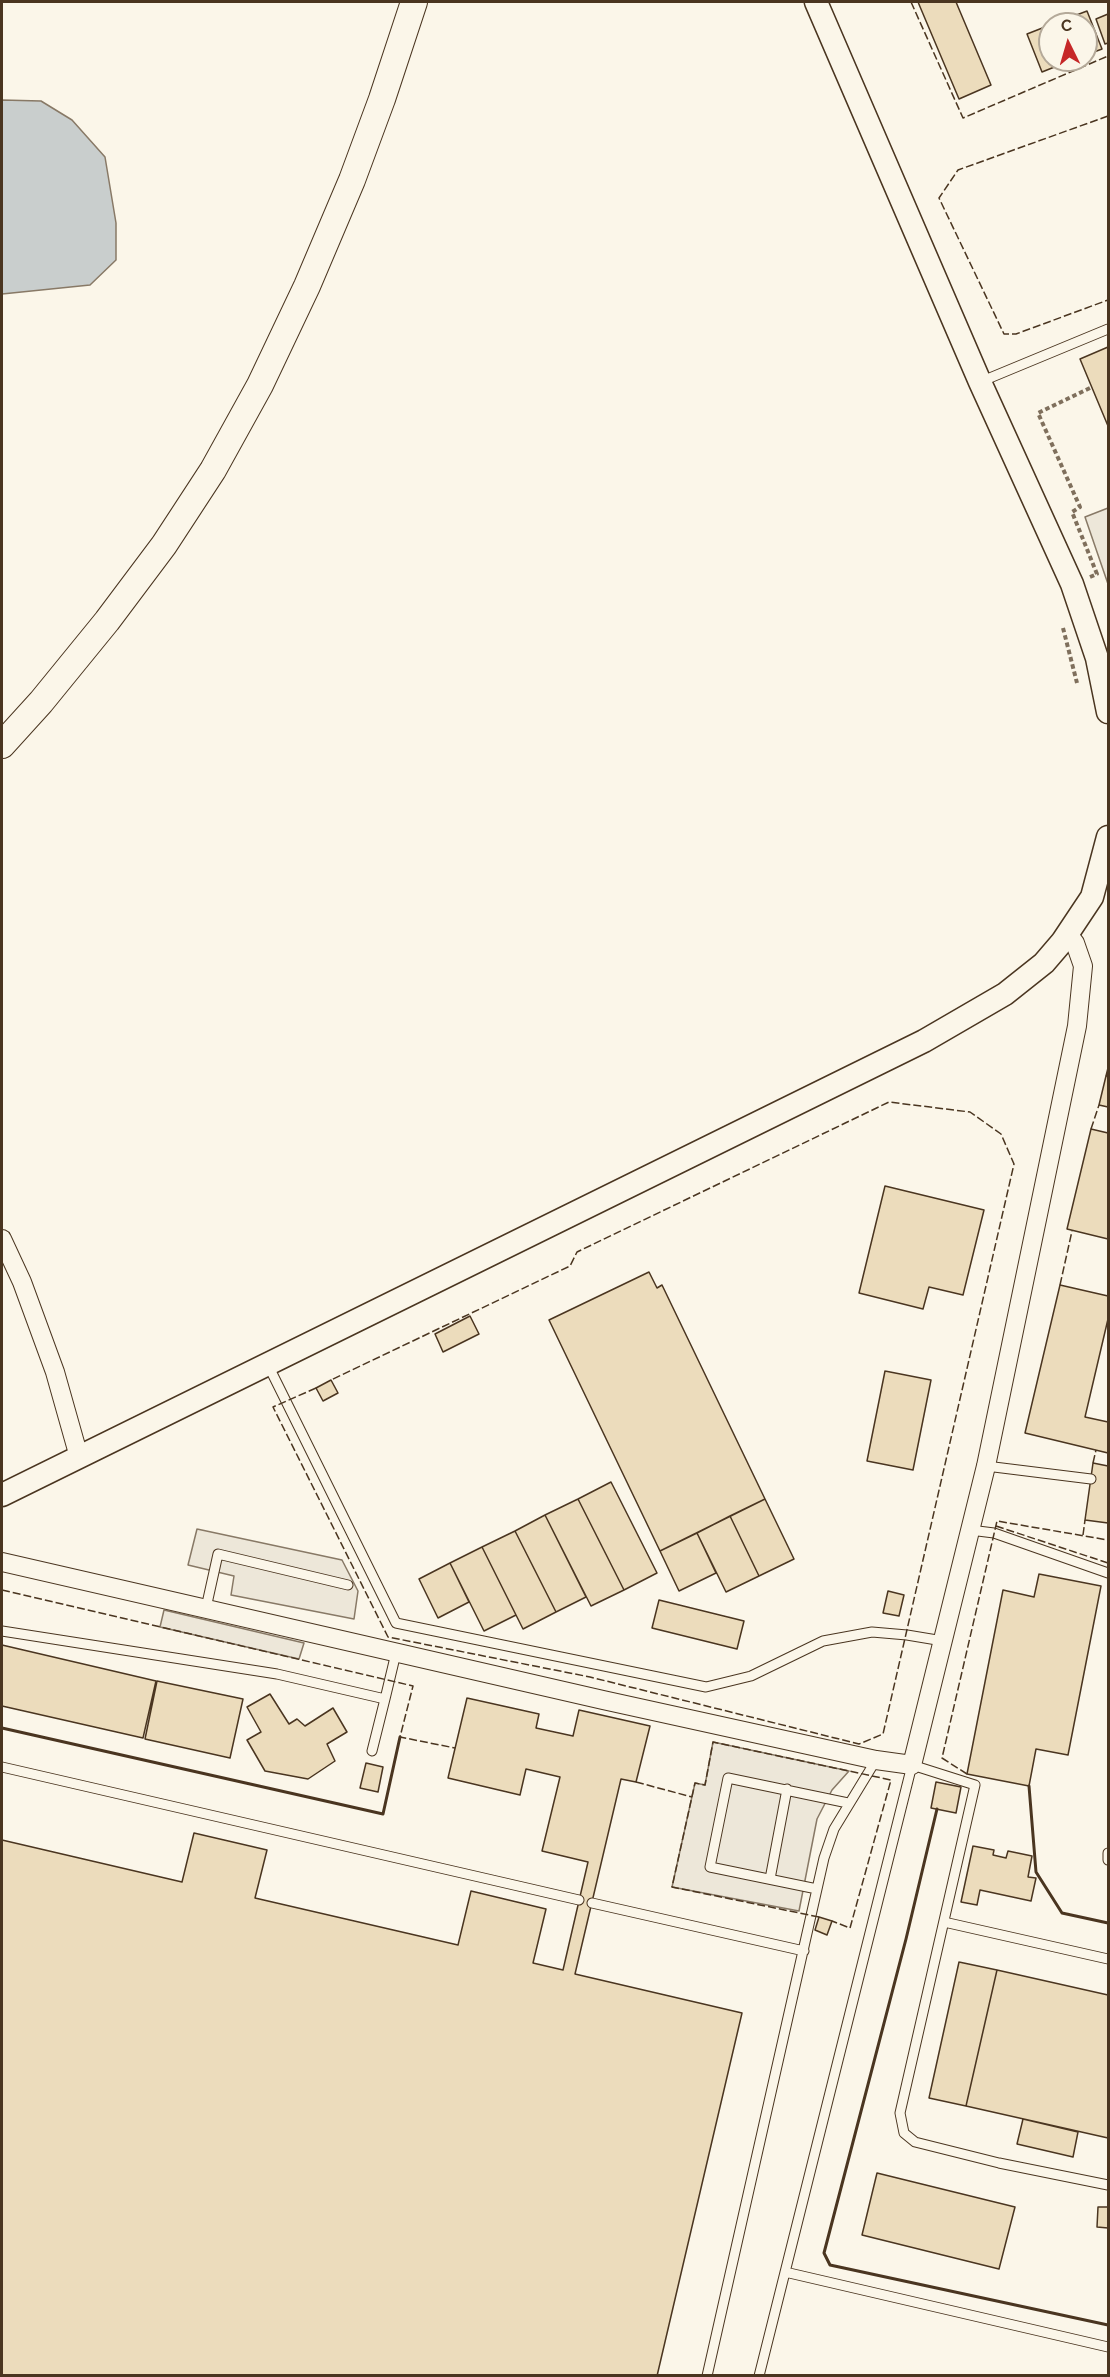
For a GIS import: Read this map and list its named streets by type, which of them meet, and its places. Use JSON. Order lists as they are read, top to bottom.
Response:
{
  "north": "top"
}
